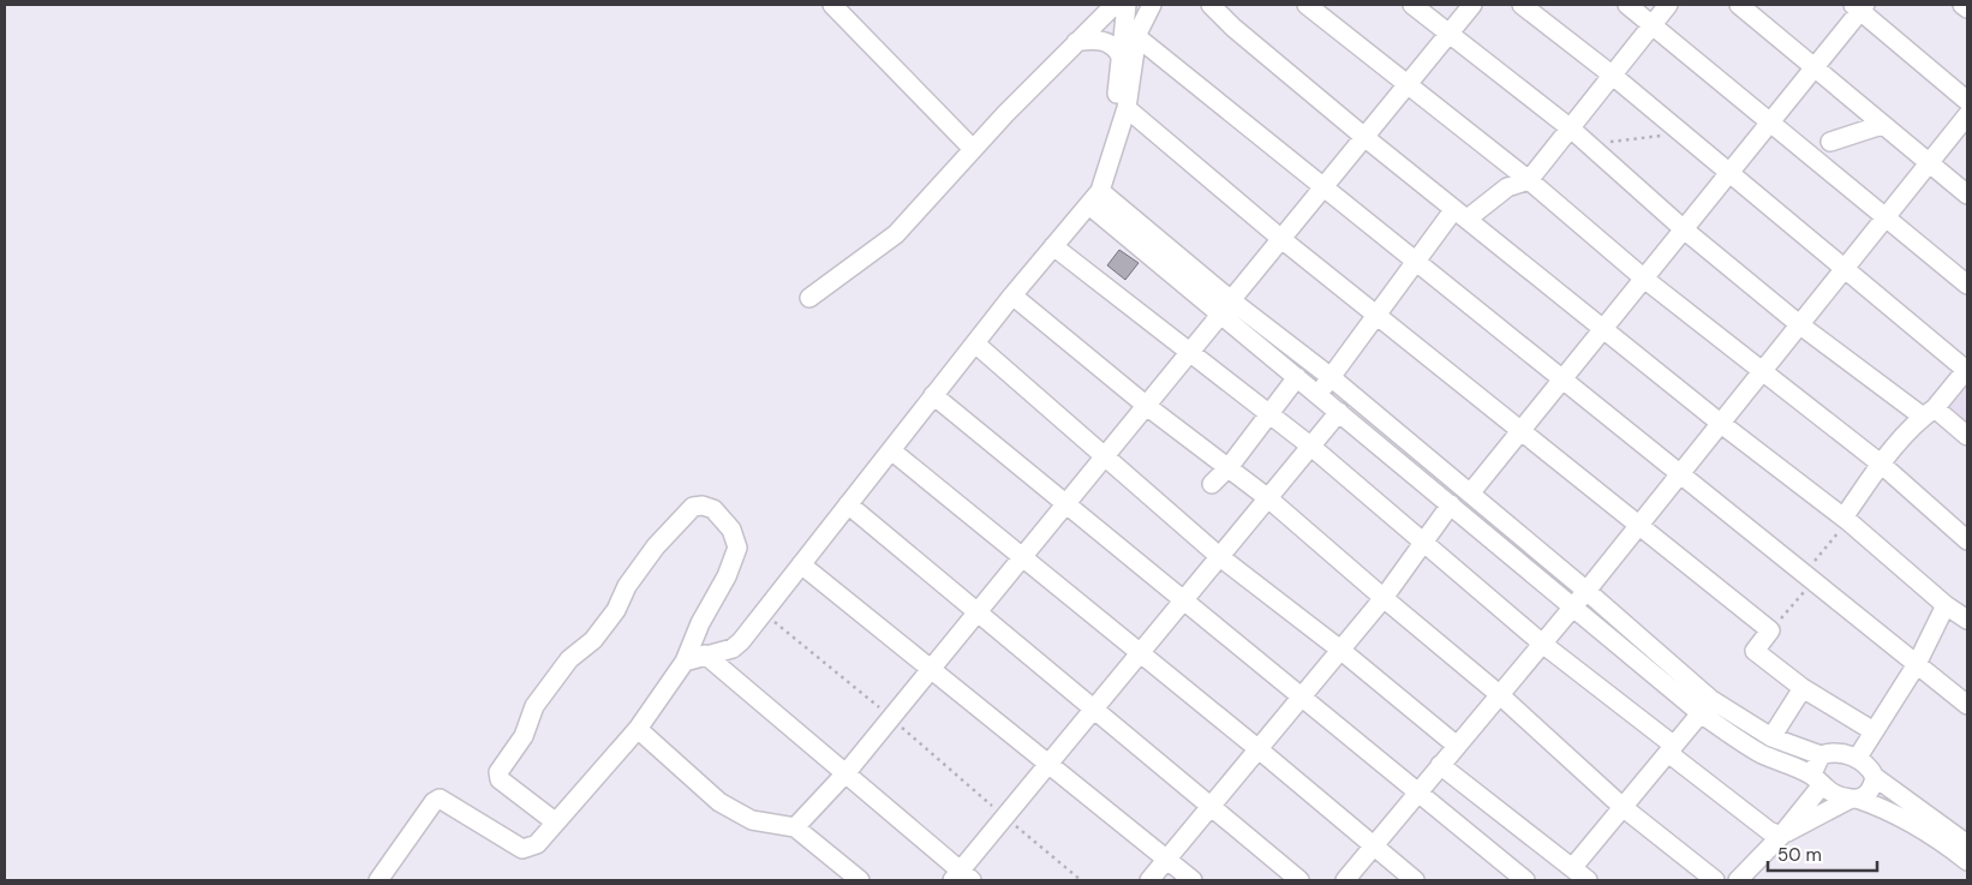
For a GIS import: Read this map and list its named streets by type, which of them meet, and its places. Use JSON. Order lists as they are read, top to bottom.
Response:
{
  "scale_bar": "50 m"
}
